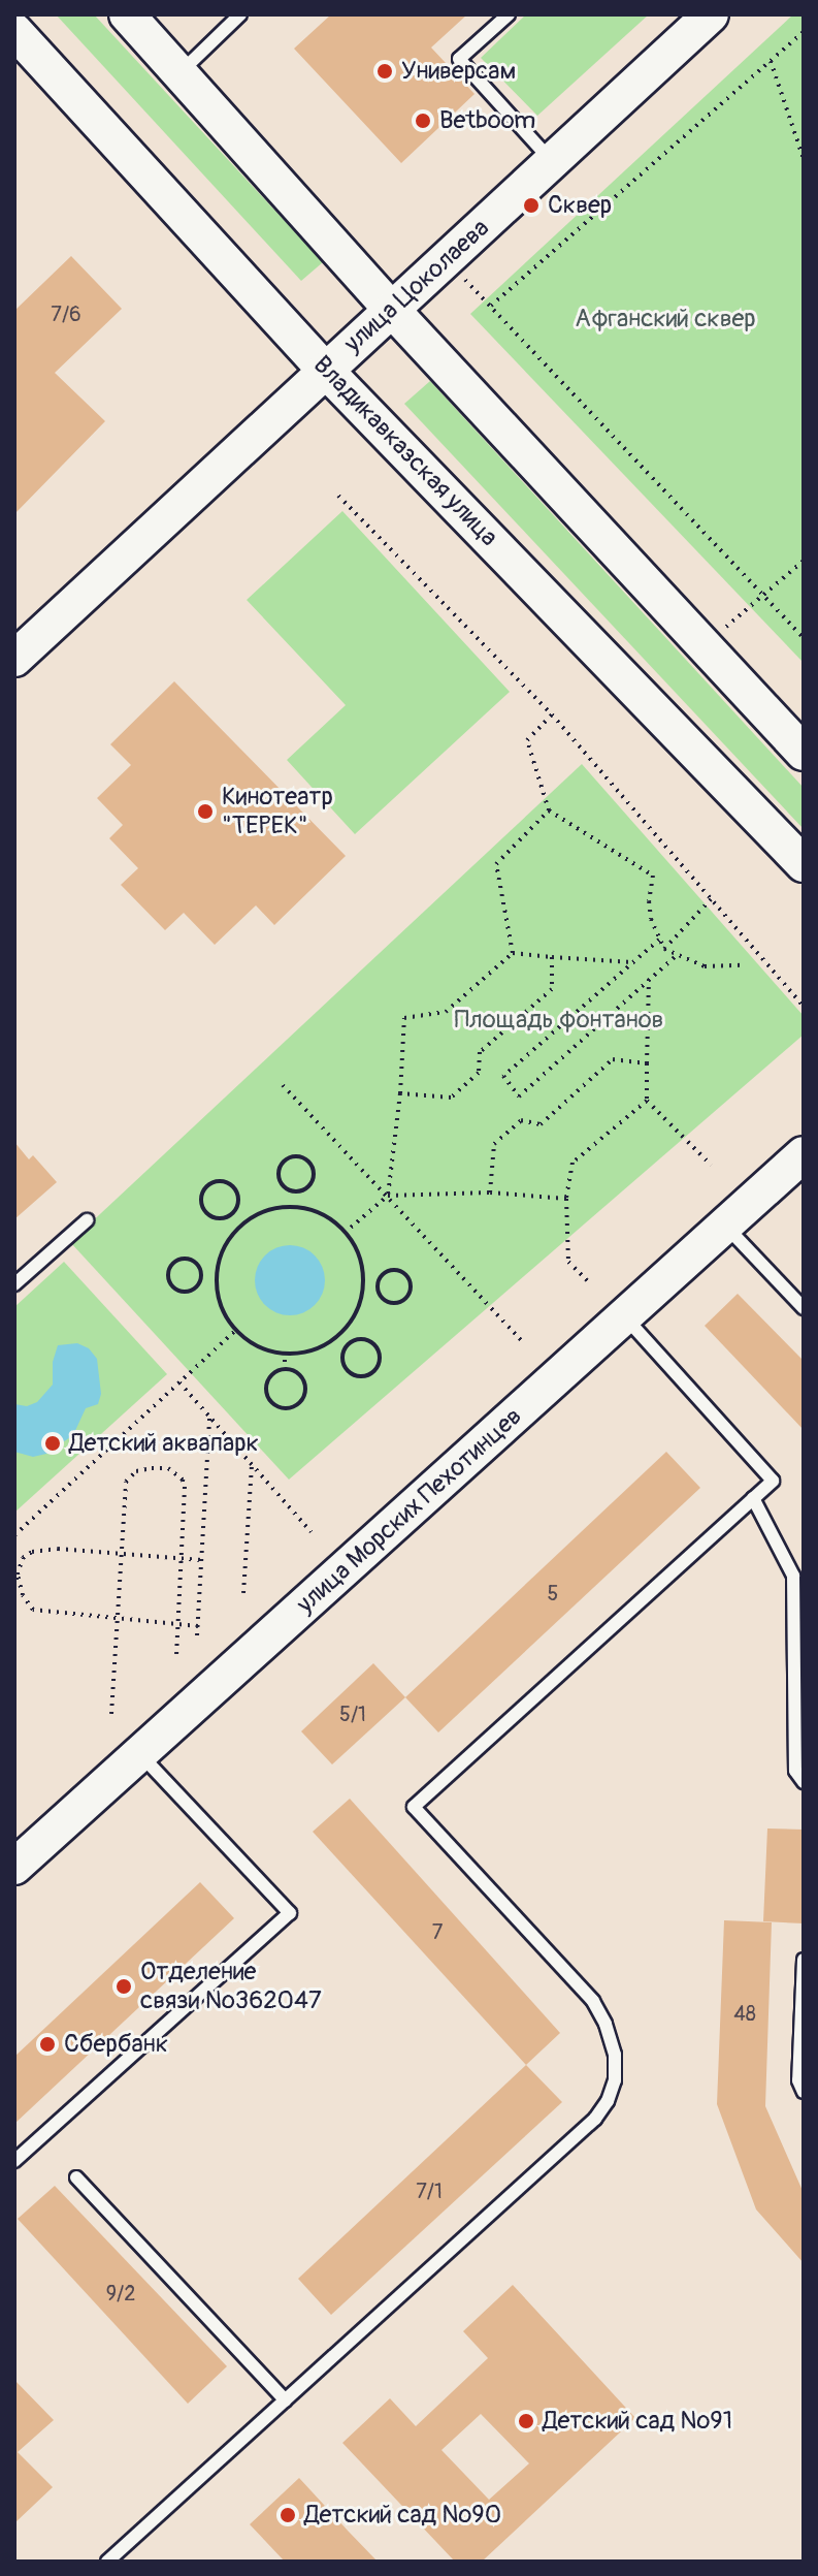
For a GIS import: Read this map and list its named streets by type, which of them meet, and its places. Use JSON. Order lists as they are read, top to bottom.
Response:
{
  "streets": {
    "main road": ["улица Цоколаева", "Владикавказская улица", "улица Морских Пехотинцев"]
  },
  "crossings": [
    ["улица Цоколаева", "Владикавказская улица"]
  ],
  "parks": ["Афганский сквер", "Площадь фонтанов"],
  "places": [
    "Универсам",
    "Betboom",
    "Сквер",
    "Кинотеатр \"ТЕРЕК\"",
    "Детский аквапарк",
    "Отделение связи №362047",
    "Сбербанк",
    "Детский сад №91",
    "Детский сад №90"
  ],
  "house_numbers": [
    "7/6",
    "5",
    "5/1",
    "7",
    "48",
    "7/1",
    "9/2"
  ]
}
